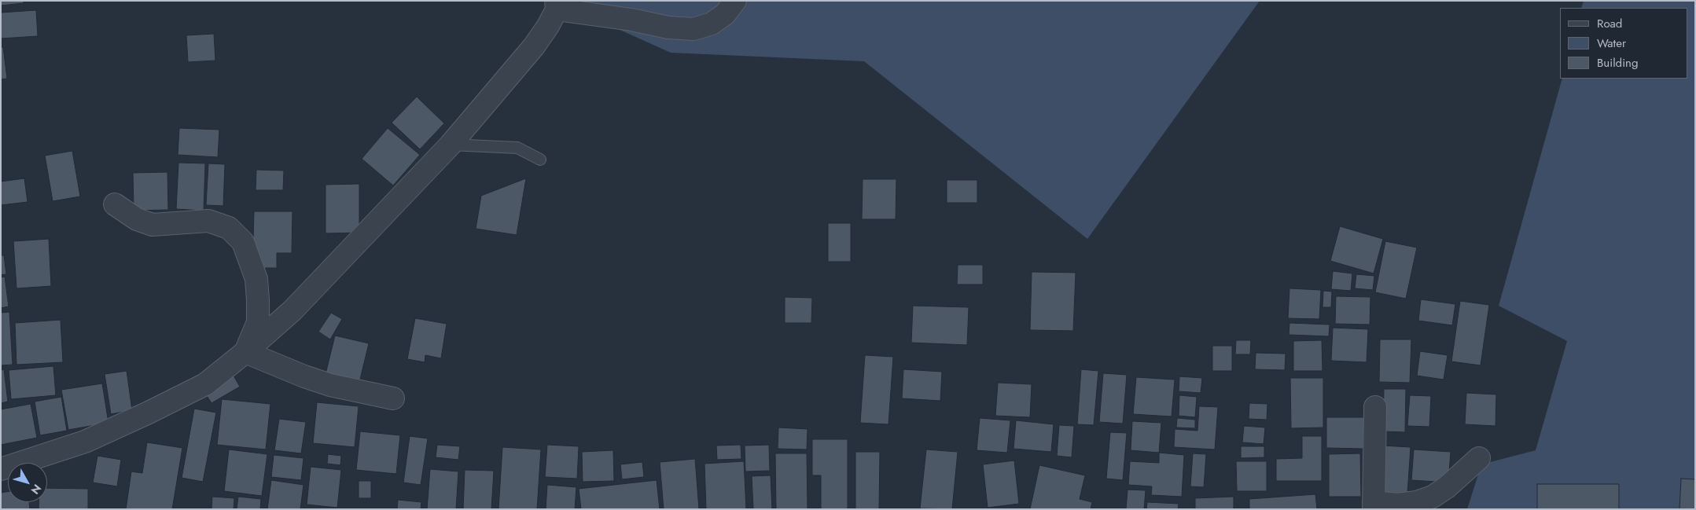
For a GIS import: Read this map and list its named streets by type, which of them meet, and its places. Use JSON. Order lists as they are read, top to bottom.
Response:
{
  "legend": ["Road", "Water", "Building"],
  "north": "bottom right"
}
